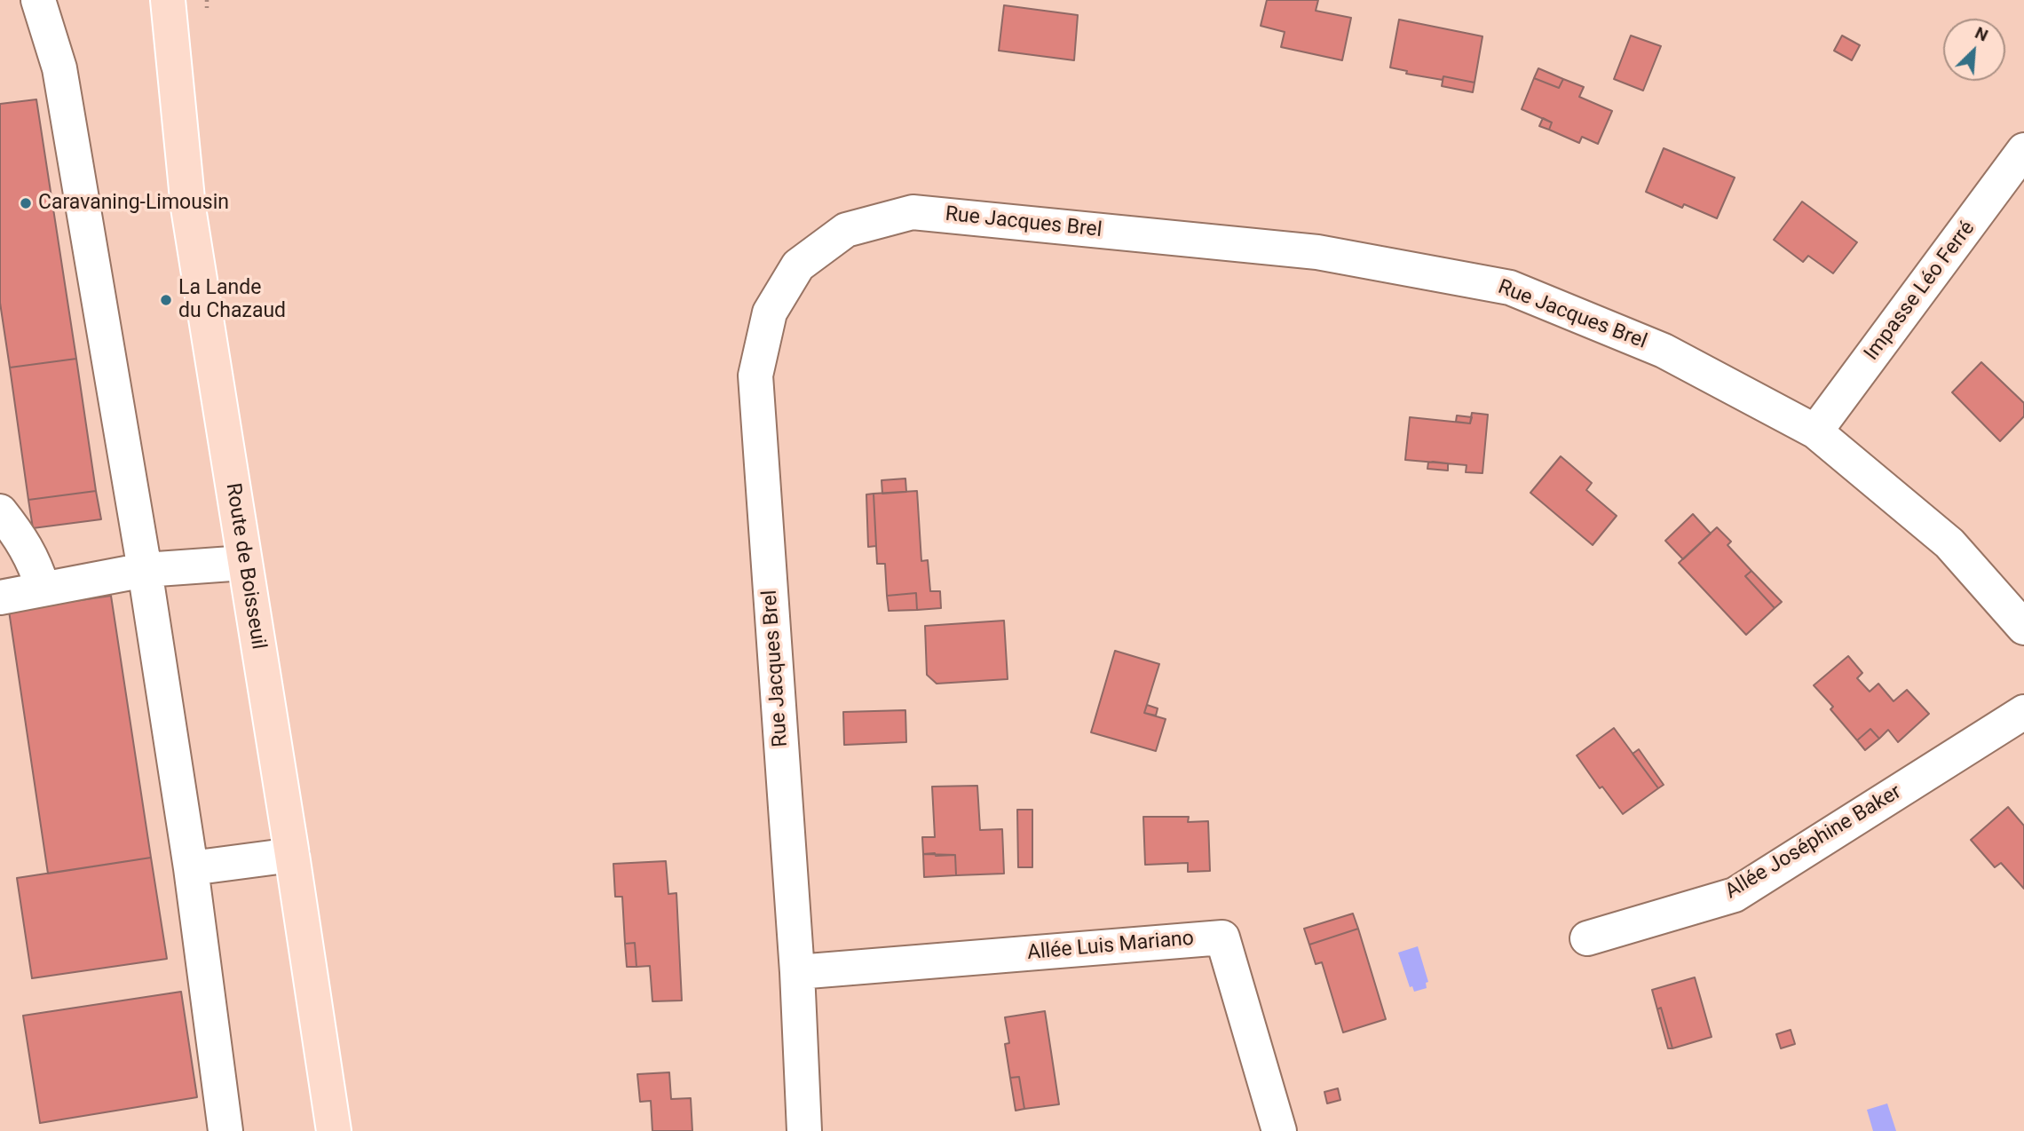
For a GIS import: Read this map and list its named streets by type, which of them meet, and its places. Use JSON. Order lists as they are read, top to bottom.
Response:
{
  "streets": {
    "main road": ["Route de Boisseuil"],
    "street": [
      "Rue Jacques Brel",
      "Impasse Léo Ferré",
      "Allée Joséphine Baker",
      "Allée Luis Mariano"
    ]
  },
  "crossings": [
    ["Rue Jacques Brel", "Impasse Léo Ferré"],
    ["Rue Jacques Brel", "Allée Luis Mariano"]
  ],
  "places": ["Caravaning-Limousin", "La Lande du Chazaud"],
  "north": "top right"
}
